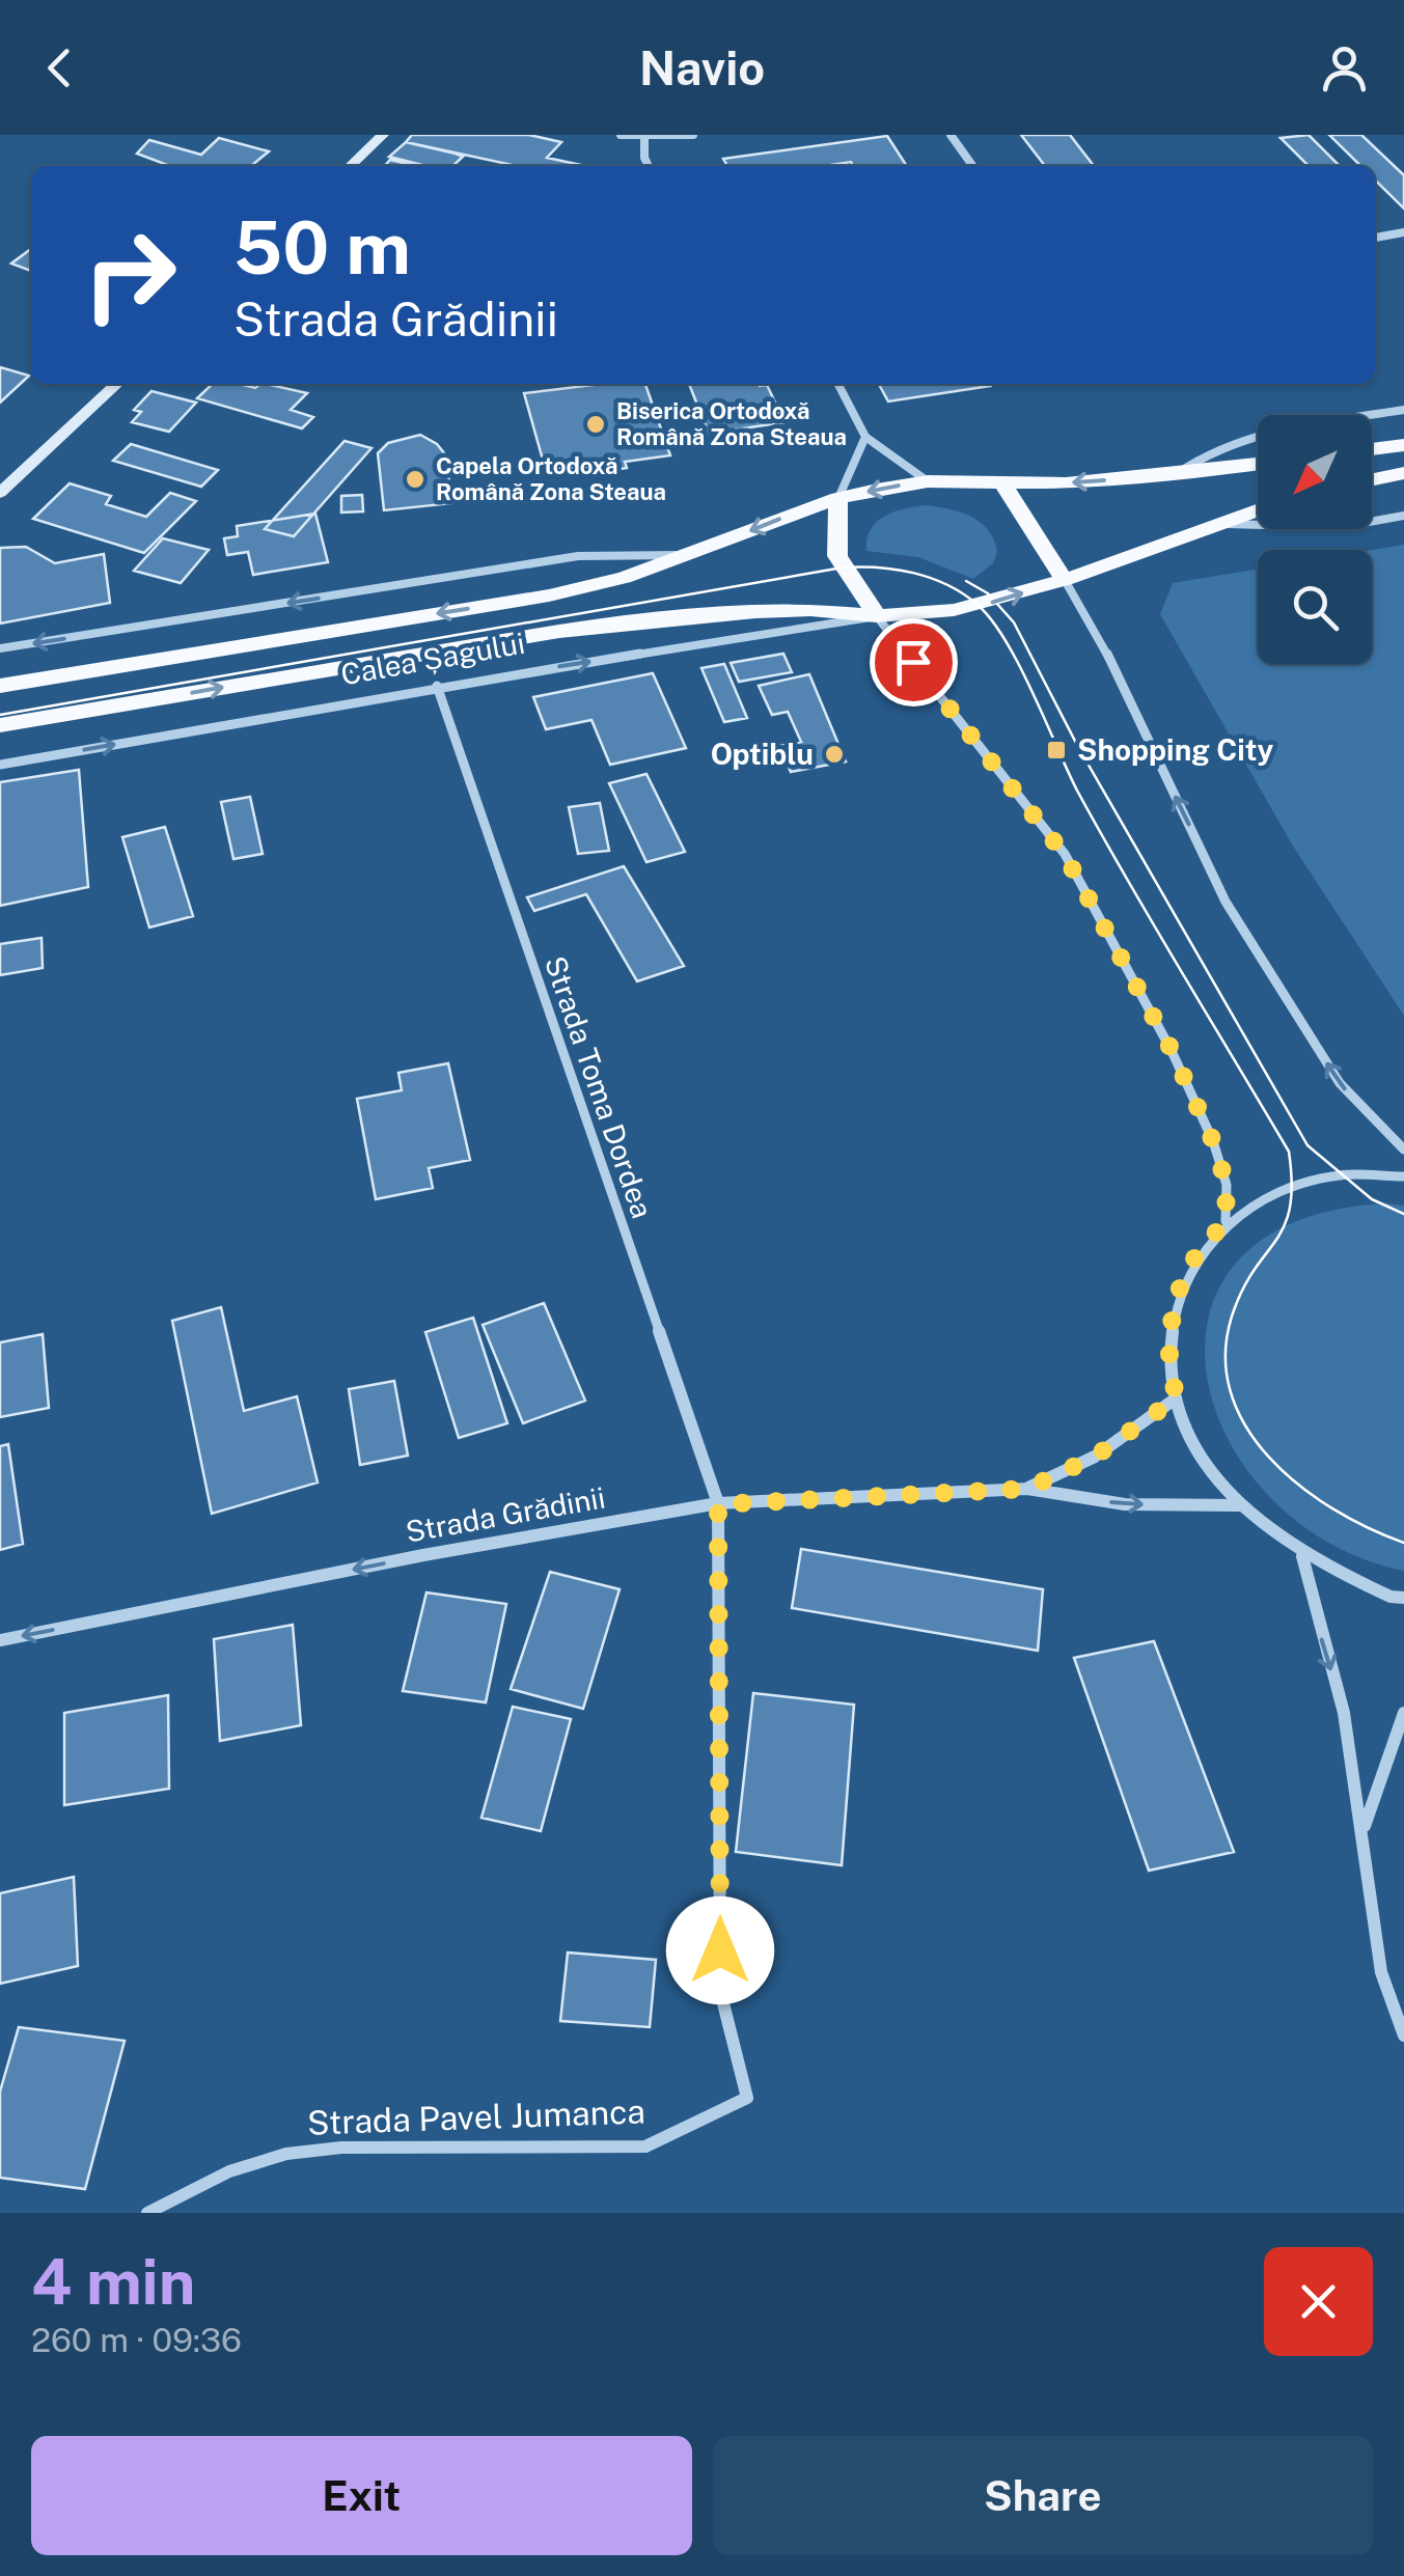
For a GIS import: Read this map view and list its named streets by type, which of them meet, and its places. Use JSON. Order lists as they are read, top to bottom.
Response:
{
  "streets": {
    "main road": ["Calea Șagului"],
    "street": ["Strada Toma Dordea", "Strada Grădinii", "Strada Pavel Jumanca"]
  },
  "crossings": [
    ["Calea Șagului", "Strada Toma Dordea"],
    ["Strada Toma Dordea", "Strada Grădinii"],
    ["Strada Toma Dordea", "Strada Pavel Jumanca"]
  ],
  "places": {
    "other": ["Biserica Ortodoxă Română Zona Steaua", "Capela Ortodoxă Română Zona Steaua", "Optiblu"],
    "transit": ["Shopping City"]
  },
  "north": "bottom left",
  "page": {
    "header": "Navio",
    "turn": ["50 m", "Strada Grădinii"],
    "heading": ["4 min", "260 m · 09:36"],
    "buttons": ["Exit", "Share"]
  }
}
